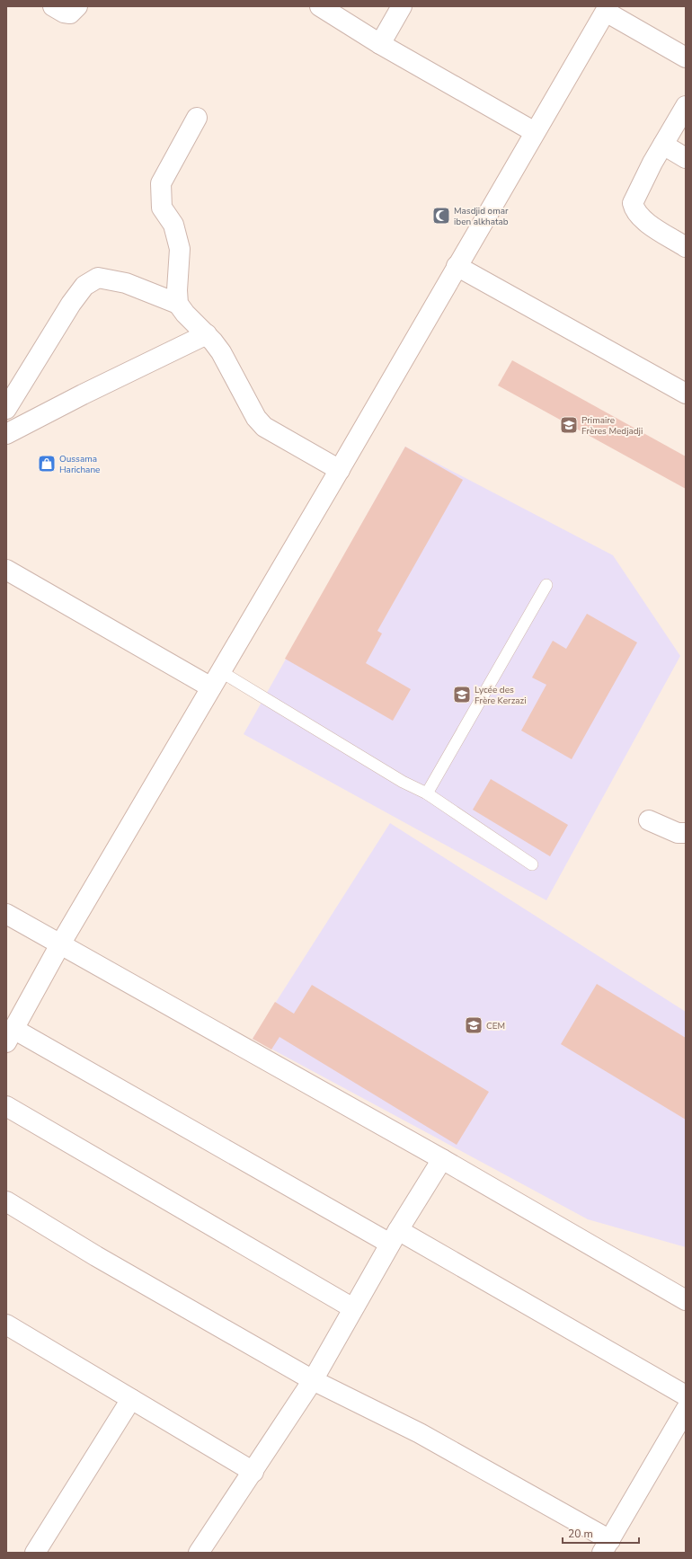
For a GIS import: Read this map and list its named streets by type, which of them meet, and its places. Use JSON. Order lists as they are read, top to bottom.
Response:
{
  "places": {
    "mosque": ["Masdjid omar iben alkhatab"],
    "school or university": ["Primaire Frères Medjadji", "Lycée des Frère Kerzazi", "CEM"],
    "shop": ["Oussama Harichane"]
  },
  "scale_bar": "20 m"
}
